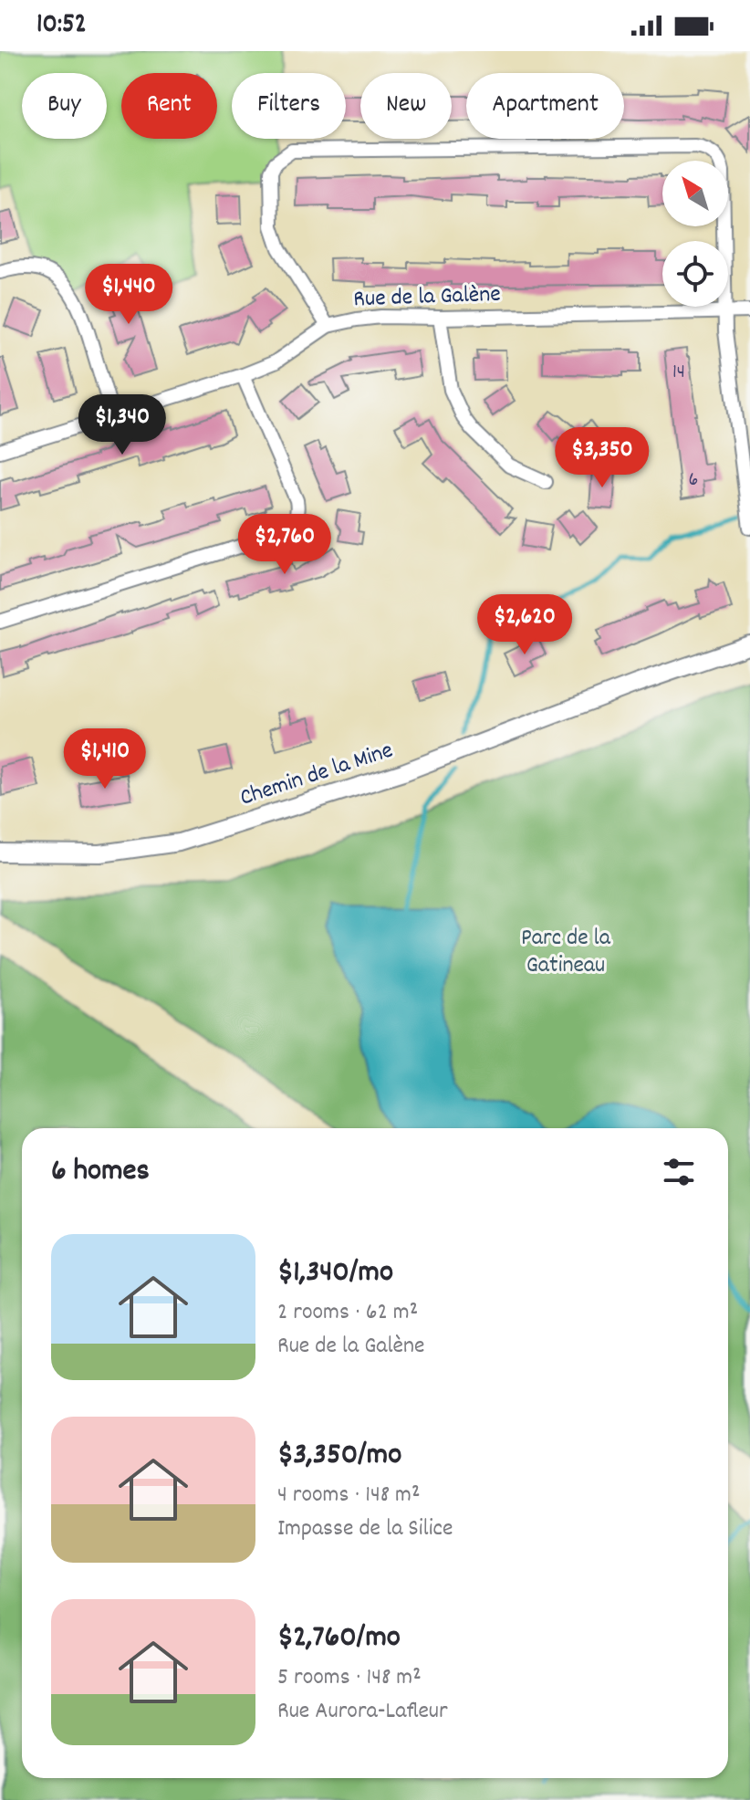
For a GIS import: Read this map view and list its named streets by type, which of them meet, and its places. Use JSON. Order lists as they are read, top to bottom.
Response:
{
  "streets": {
    "street": ["Rue de la Galène", "Chemin de la Mine"]
  },
  "parks": ["Parc de la Gatineau"],
  "house_numbers": ["14", "6"],
  "north": "top left",
  "page": {
    "status": "10:52",
    "chip": [
      "Buy",
      "Rent",
      "Filters",
      "New",
      "Apartment"
    ],
    "price": [
      "$1,440",
      "$1,340",
      "$3,350",
      "$2,760",
      "$2,620",
      "$1,410"
    ],
    "heading": "6 homes",
    "list": [
      {
        "name": "$1,340/mo",
        "note": "2 rooms · 62 m² · Rue de la Galène"
      },
      {
        "name": "$3,350/mo",
        "note": "4 rooms · 148 m² · Impasse de la Silice"
      },
      {
        "name": "$2,760/mo",
        "note": "5 rooms · 148 m² · Rue Aurora-Lafleur"
      }
    ]
  }
}
